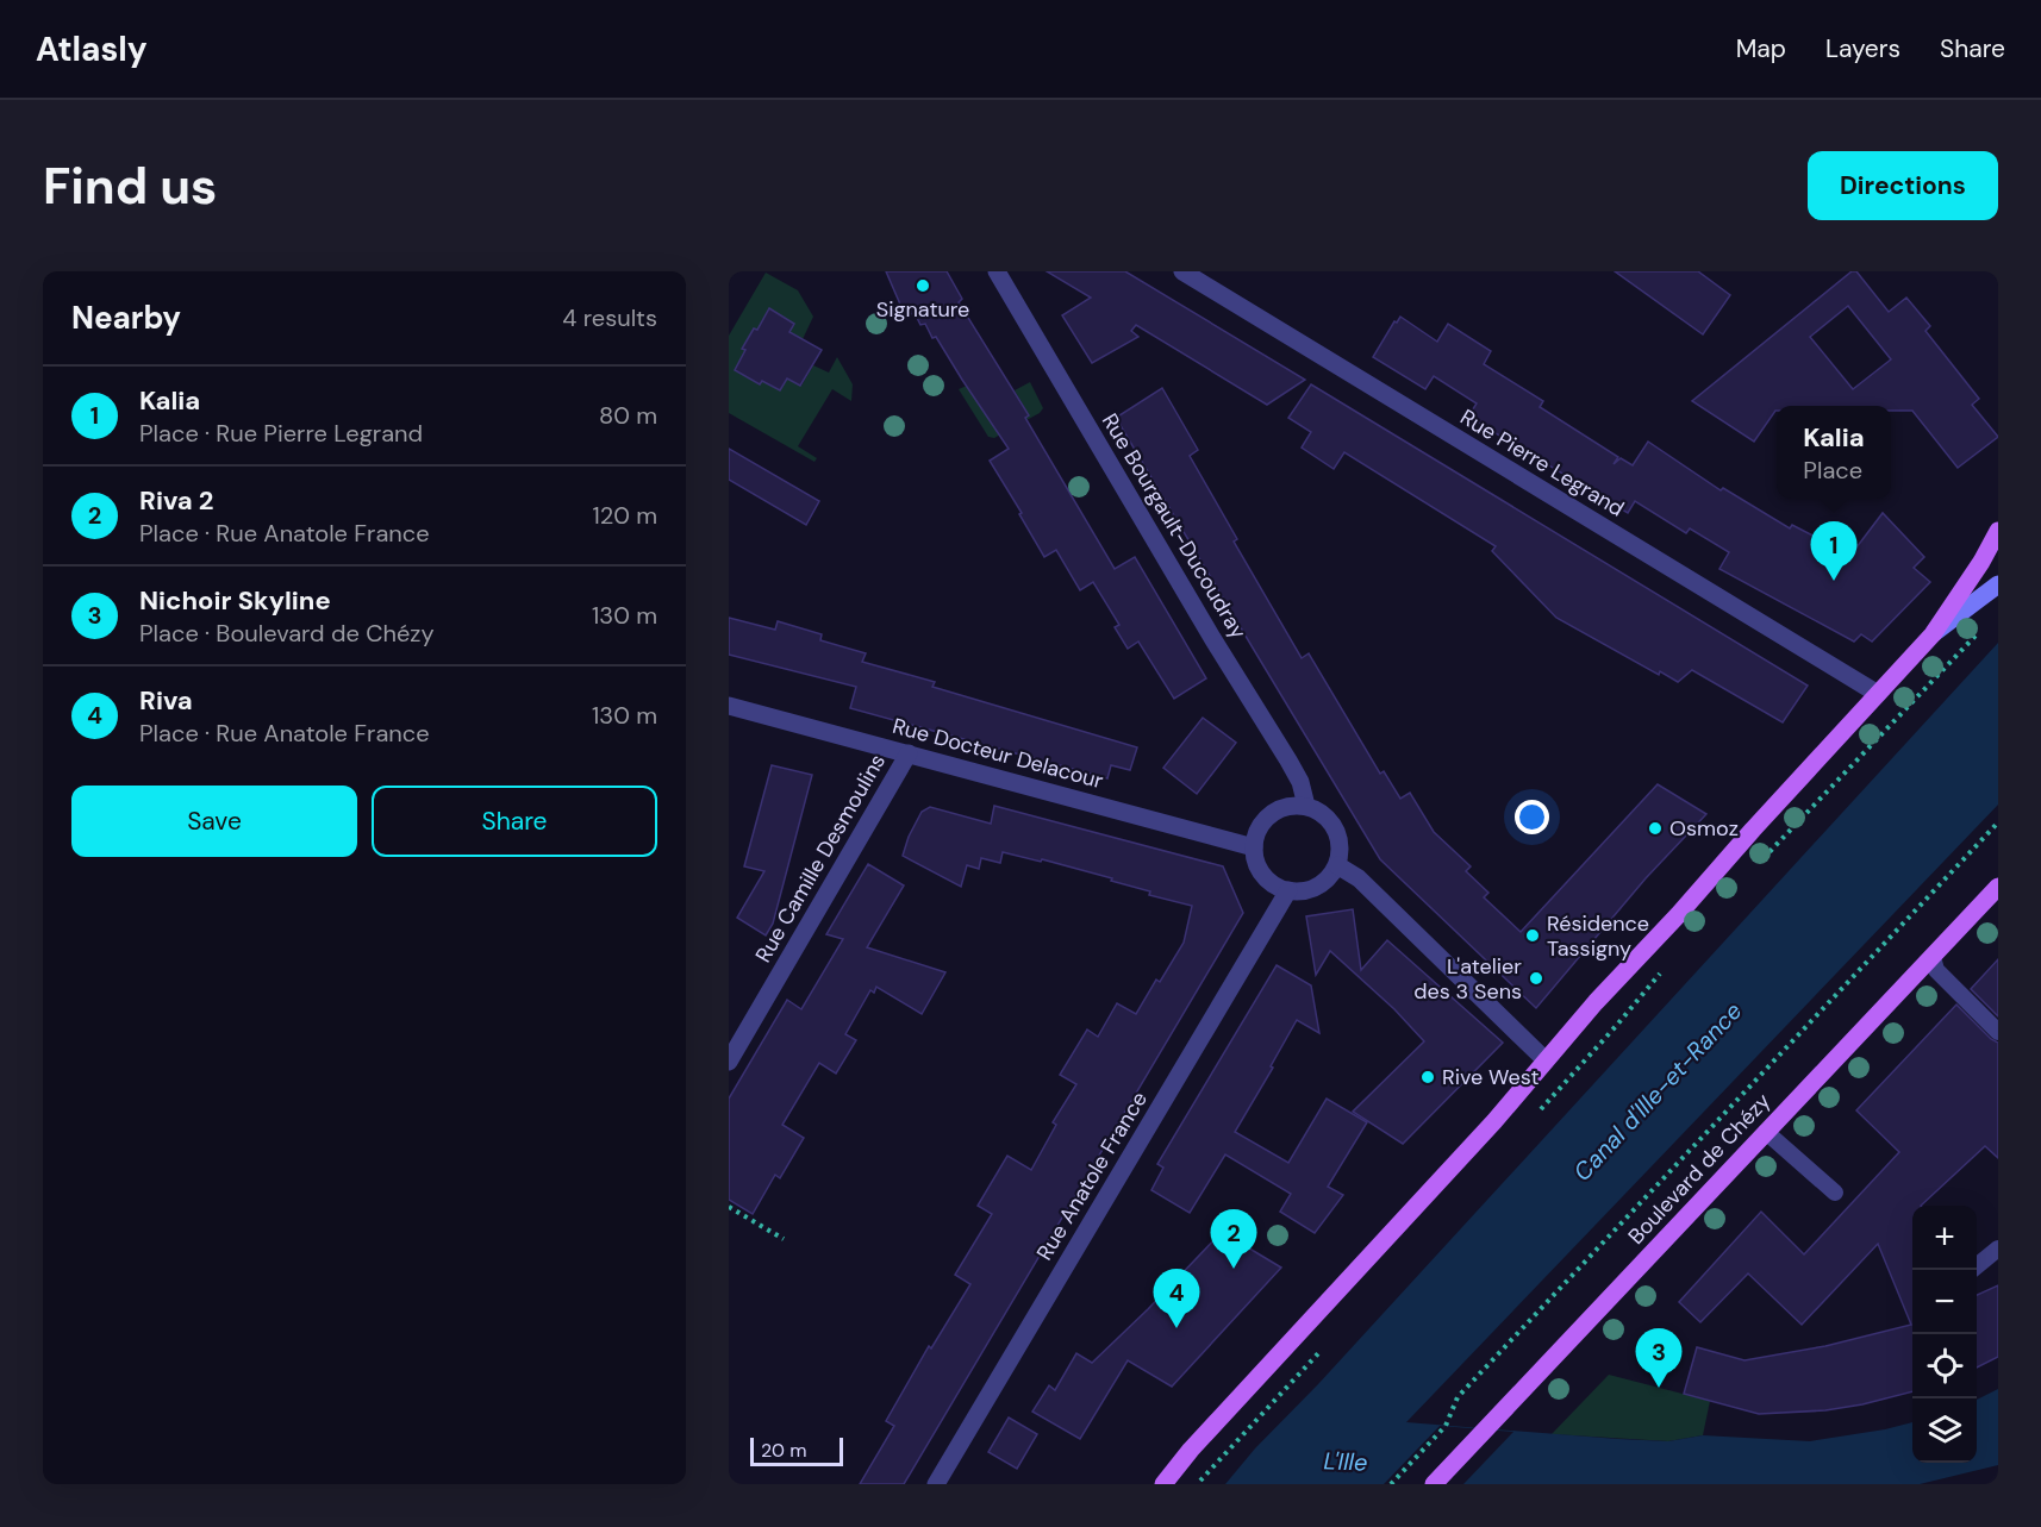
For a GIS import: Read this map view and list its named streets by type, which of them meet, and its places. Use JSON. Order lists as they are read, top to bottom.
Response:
{
  "streets": {
    "main road": ["Boulevard de Chézy"],
    "street": [
      "Rue Pierre Legrand",
      "Rue Bourgault-Ducoudray",
      "Rue Docteur Delacour",
      "Rue Camille Desmoulins",
      "Rue Anatole France"
    ]
  },
  "crossings": [
    ["Rue Bourgault-Ducoudray", "Rue Docteur Delacour"],
    ["Rue Bourgault-Ducoudray", "Rue Anatole France"],
    ["Rue Docteur Delacour", "Rue Camille Desmoulins"],
    ["Rue Docteur Delacour", "Rue Anatole France"]
  ],
  "water": ["Canal d'Ille-et-Rance", "L'Ille"],
  "places": [
    "Signature",
    "Osmoz",
    "Résidence Tassigny",
    "L'atelier des 3 Sens",
    "Rive West"
  ],
  "scale_bar": "20 m",
  "page": {
    "header": "Atlasly",
    "nav": ["Map", "Layers", "Share"],
    "buttons": [
      "Directions",
      ["Save", "Share"]
    ],
    "title": "Find us",
    "heading": ["Nearby", "4 results"],
    "list": [
      {
        "mark": "1",
        "name": "Kalia",
        "note": "Place · Rue Pierre Legrand",
        "value": "80 m"
      },
      {
        "mark": "2",
        "name": "Riva 2",
        "note": "Place · Rue Anatole France",
        "value": "120 m"
      },
      {
        "mark": "3",
        "name": "Nichoir Skyline",
        "note": "Place · Boulevard de Chézy",
        "value": "130 m"
      },
      {
        "mark": "4",
        "name": "Riva",
        "note": "Place · Rue Anatole France",
        "value": "130 m"
      }
    ],
    "popup": ["Kalia", "Place"],
    "pins": [
      "1",
      "2",
      "4",
      "3"
    ],
    "map_buttons": ["+", "−"],
    "scale": "20 m"
  }
}
